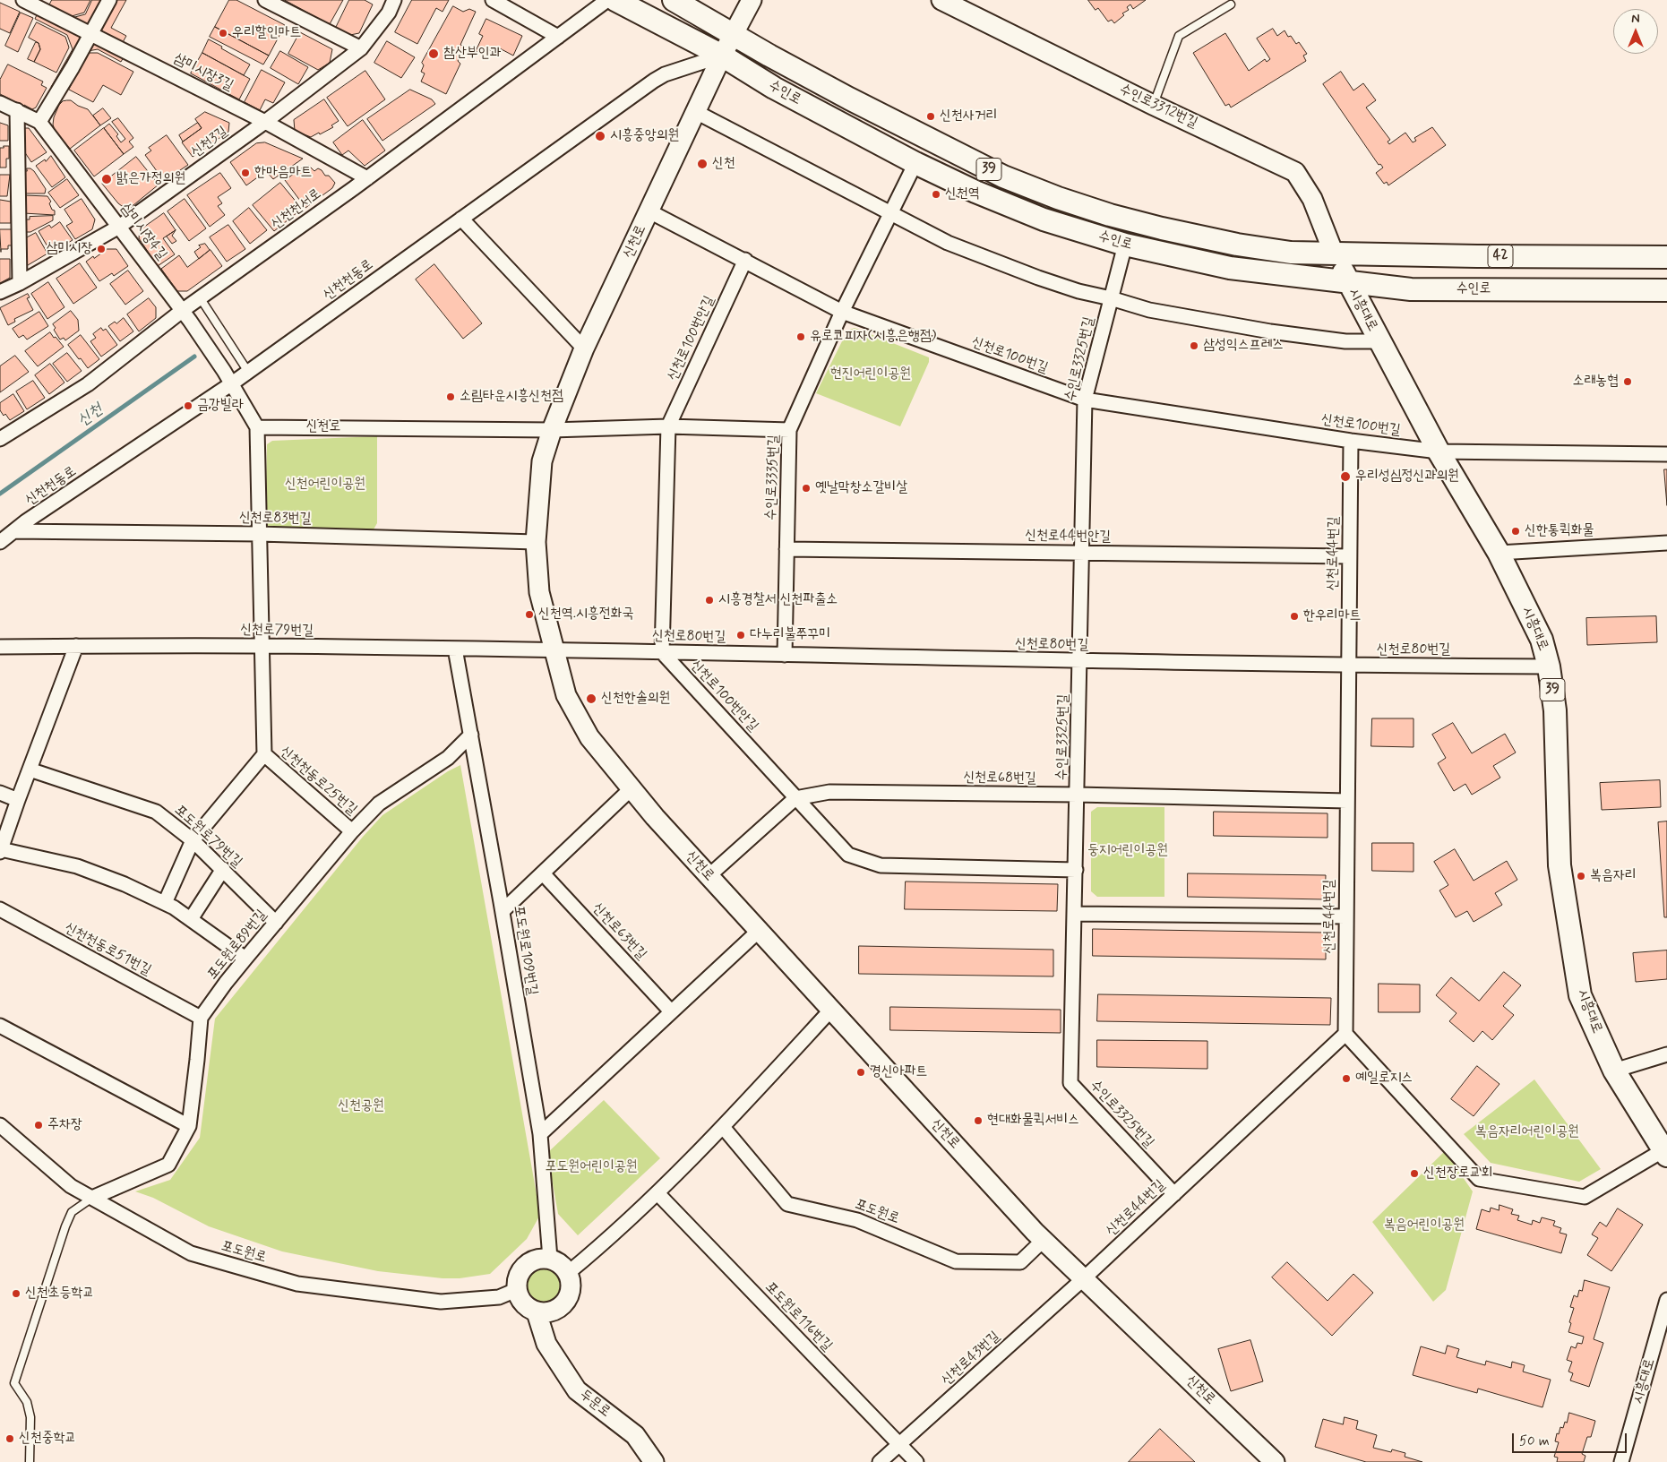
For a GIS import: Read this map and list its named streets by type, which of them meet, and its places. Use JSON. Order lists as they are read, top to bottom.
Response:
{
  "streets": {
    "main road": [
      "수인로",
      "39",
      "42",
      "시흥대로"
    ],
    "street": [
      "삼미시장3길",
      "수인로3312번길",
      "신천3길",
      "신천천서로",
      "삼미시장4길",
      "신천로",
      "신천천동로",
      "신천로100번안길",
      "신천로100번길",
      "수인로3325번길",
      "수인로3335번길",
      "신천로83번길",
      "신천로44번안길",
      "신천로44번길",
      "신천로79번길",
      "신천로80번길",
      "신천로68번길",
      "신천천동로25번길",
      "포도원로79번길",
      "신천로63번길",
      "포도원로89번길",
      "신천천동로51번길",
      "포도원로109번길",
      "포도원로",
      "포도원로116번길",
      "신천로43번길",
      "두문로"
    ]
  },
  "crossings": [
    ["삼미시장3길", "신천3길"],
    ["삼미시장3길", "신천천서로"],
    ["수인로", "수인로3312번길"],
    ["수인로", "신천로"],
    ["수인로", "신천천동로"],
    ["수인로", "시흥대로"],
    ["수인로", "수인로3325번길"],
    ["수인로", "수인로3335번길"],
    ["수인로3312번길", "시흥대로"],
    ["신천3길", "삼미시장4길"],
    ["신천천서로", "삼미시장4길"],
    ["삼미시장4길", "신천천동로25번길"],
    ["신천로", "신천천동로"],
    ["신천로", "신천로100번길"],
    ["신천로", "신천로83번길"],
    ["신천로", "신천로44번길"],
    ["신천로", "신천로79번길"],
    ["신천로", "신천로80번길"],
    ["신천로", "신천천동로25번길"],
    ["신천로", "포도원로"],
    ["신천로", "신천로43번길"],
    ["신천천동로", "신천로83번길"],
    ["신천천동로", "신천천동로25번길"],
    ["시흥대로", "신천로100번길"],
    ["시흥대로", "신천로44번길"],
    ["시흥대로", "신천로80번길"],
    ["신천로100번안길", "신천로100번길"],
    ["신천로100번안길", "수인로3325번길"],
    ["신천로100번안길", "신천로80번길"],
    ["신천로100번안길", "신천로68번길"],
    ["신천로100번길", "수인로3325번길"],
    ["신천로100번길", "수인로3335번길"],
    ["신천로100번길", "신천로44번길"],
    ["수인로3325번길", "신천로44번안길"],
    ["수인로3325번길", "신천로44번길"],
    ["수인로3325번길", "신천로80번길"],
    ["수인로3325번길", "신천로68번길"],
    ["수인로3335번길", "신천로44번안길"],
    ["수인로3335번길", "신천로80번길"],
    ["신천로83번길", "신천천동로25번길"],
    ["신천로44번안길", "신천로44번길"],
    ["신천로44번길", "신천로80번길"],
    ["신천로44번길", "신천로68번길"],
    ["신천로44번길", "신천로43번길"],
    ["신천로79번길", "신천로80번길"],
    ["신천로79번길", "신천천동로25번길"],
    ["신천로79번길", "포도원로109번길"],
    ["신천천동로25번길", "포도원로89번길"],
    ["포도원로79번길", "포도원로89번길"],
    ["포도원로89번길", "신천천동로51번길"],
    ["포도원로89번길", "포도원로109번길"],
    ["포도원로109번길", "포도원로"],
    ["포도원로109번길", "두문로"],
    ["포도원로", "두문로"],
    ["포도원로116번길", "신천로43번길"]
  ],
  "water": ["신천"],
  "parks": [
    "현진어린이공원",
    "신천어린이공원",
    "둥지어린이공원",
    "신천공원",
    "복음자리어린이공원",
    "포도원어린이공원",
    "복음어린이공원"
  ],
  "places": [
    "우리할인마트",
    "참산부인과",
    "신천사거리",
    "시흥중앙의원",
    "신천",
    "한마음마트",
    "밝은가정의원",
    "신천역",
    "삼미시장",
    "유로코피자(시흥은행점)",
    "삼성익스프레스",
    "소래농협",
    "소림타운시흥신천점",
    "금강빌라",
    "우리성심정신과의원",
    "옛날막창소갈비살",
    "신한통퀵화물",
    "시흥경찰서 신천파출소",
    "신천역.시흥전화국",
    "한우리마트",
    "다누리불쭈꾸미",
    "신천한솔의원",
    "복음자리",
    "경신아파트",
    "예일로지스",
    "현대화물퀵서비스",
    "주차장",
    "신천장로교회",
    "신천초등학교",
    "신천중학교"
  ],
  "scale_bar": "50 m",
  "north": "top"
}
